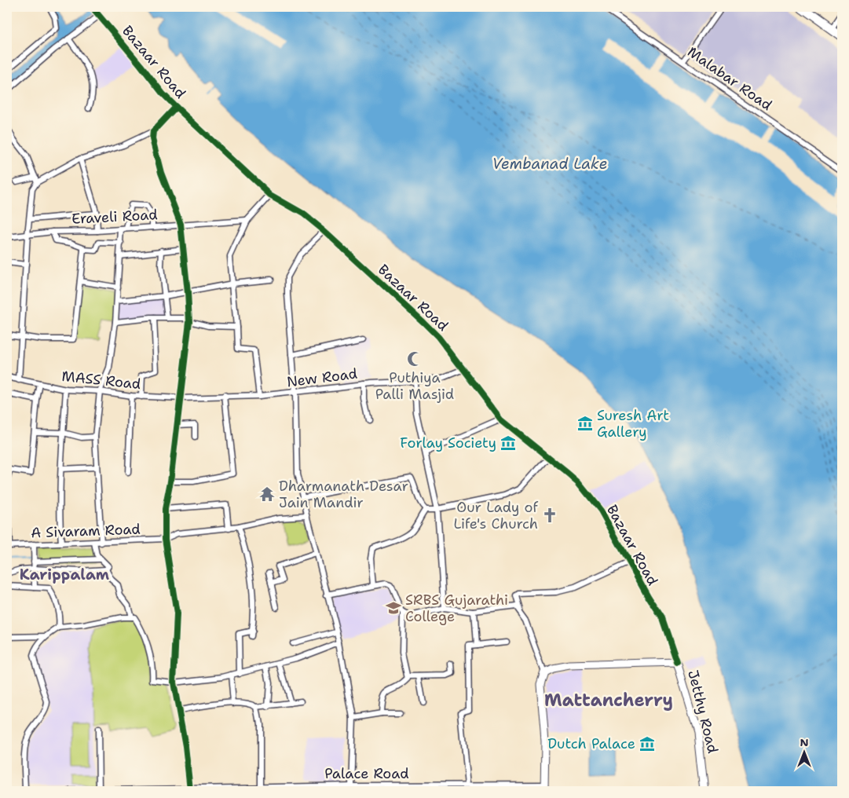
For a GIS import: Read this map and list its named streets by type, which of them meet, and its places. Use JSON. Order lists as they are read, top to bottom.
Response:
{
  "streets": {
    "main road": ["Jetthy Road"],
    "street": [
      "Bazaar Road",
      "Malabar Road",
      "Eraveli Road",
      "New Road",
      "MASS Road",
      "A Sivaram Road",
      "Palace Road"
    ]
  },
  "crossings": [
    ["Bazaar Road", "New Road"],
    ["Bazaar Road", "Jetthy Road"],
    ["New Road", "MASS Road"]
  ],
  "districts": ["Karippalam", "Mattancherry"],
  "water": ["Vembanad Lake"],
  "places": {
    "mosque": ["Puthiya Palli Masjid"],
    "museum": ["Suresh Art Gallery", "Forlay Society", "Dutch Palace"],
    "temple": ["Dharmanath Desar Jain Mandir"],
    "church": ["Our Lady of Life's Church"],
    "school or university": ["SRBS Gujarathi College"]
  },
  "north": "top"
}
